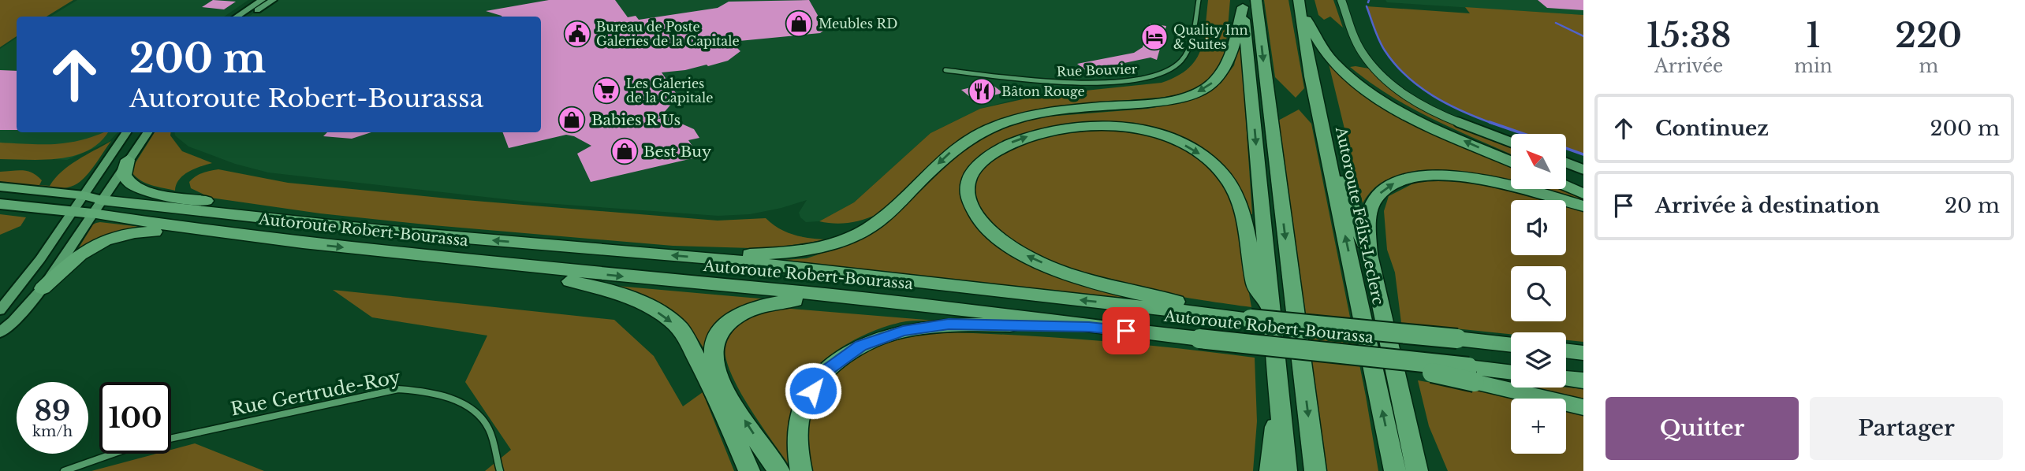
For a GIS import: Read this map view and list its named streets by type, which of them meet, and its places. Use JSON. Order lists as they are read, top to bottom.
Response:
{
  "streets": {
    "highway": ["Autoroute Félix-Leclerc", "Autoroute Robert-Bourassa"],
    "street": ["Rue Bouvier", "Rue Gertrude-Roy"]
  },
  "places": {
    "shop": ["Meubles RD", "Babies R Us", "Best Buy"],
    "public building": ["Bureau de Poste Galeries de la Capitale"],
    "hotel": ["Quality Inn & Suites"],
    "supermarket": ["Les Galeries de la Capitale"],
    "restaurant": ["Bâton Rouge"]
  },
  "north": "top left",
  "page": {
    "eta": [
      "15:38",
      "Arrivée",
      "1",
      "min",
      "220",
      "m"
    ],
    "turn": ["200 m", "Autoroute Robert-Bourassa"],
    "list": [
      {
        "name": "Continuez",
        "value": "200 m"
      },
      {
        "name": "Arrivée à destination",
        "value": "20 m"
      }
    ],
    "map_buttons": "+",
    "speed": "89 km/h",
    "limit": "100",
    "buttons": ["Quitter", "Partager"]
  }
}
